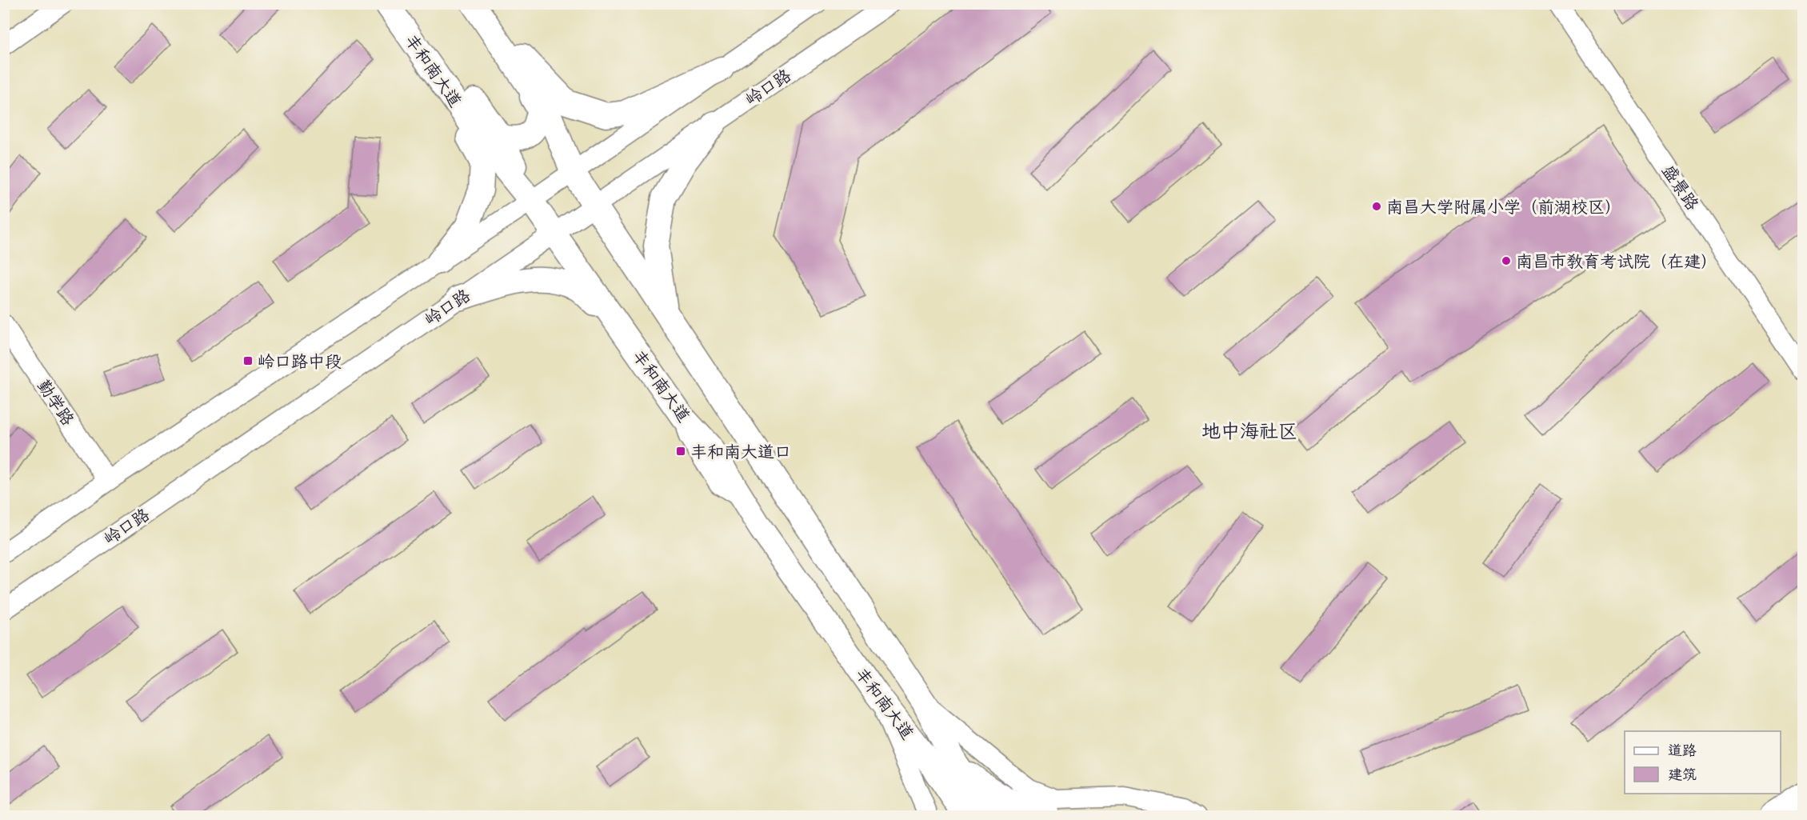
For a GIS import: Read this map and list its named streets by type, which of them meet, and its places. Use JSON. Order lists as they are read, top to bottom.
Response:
{
  "streets": {
    "main road": ["丰和南大道"],
    "street": ["岭口路", "盛景路", "勤学路"]
  },
  "crossings": [
    ["丰和南大道", "岭口路"]
  ],
  "districts": ["地中海社区"],
  "places": {
    "other": ["南昌大学附属小学（前湖校区）", "南昌市教育考试院（在建）"],
    "transit": ["岭口路中段", "丰和南大道口"]
  },
  "legend": ["道路", "建筑"]
}
